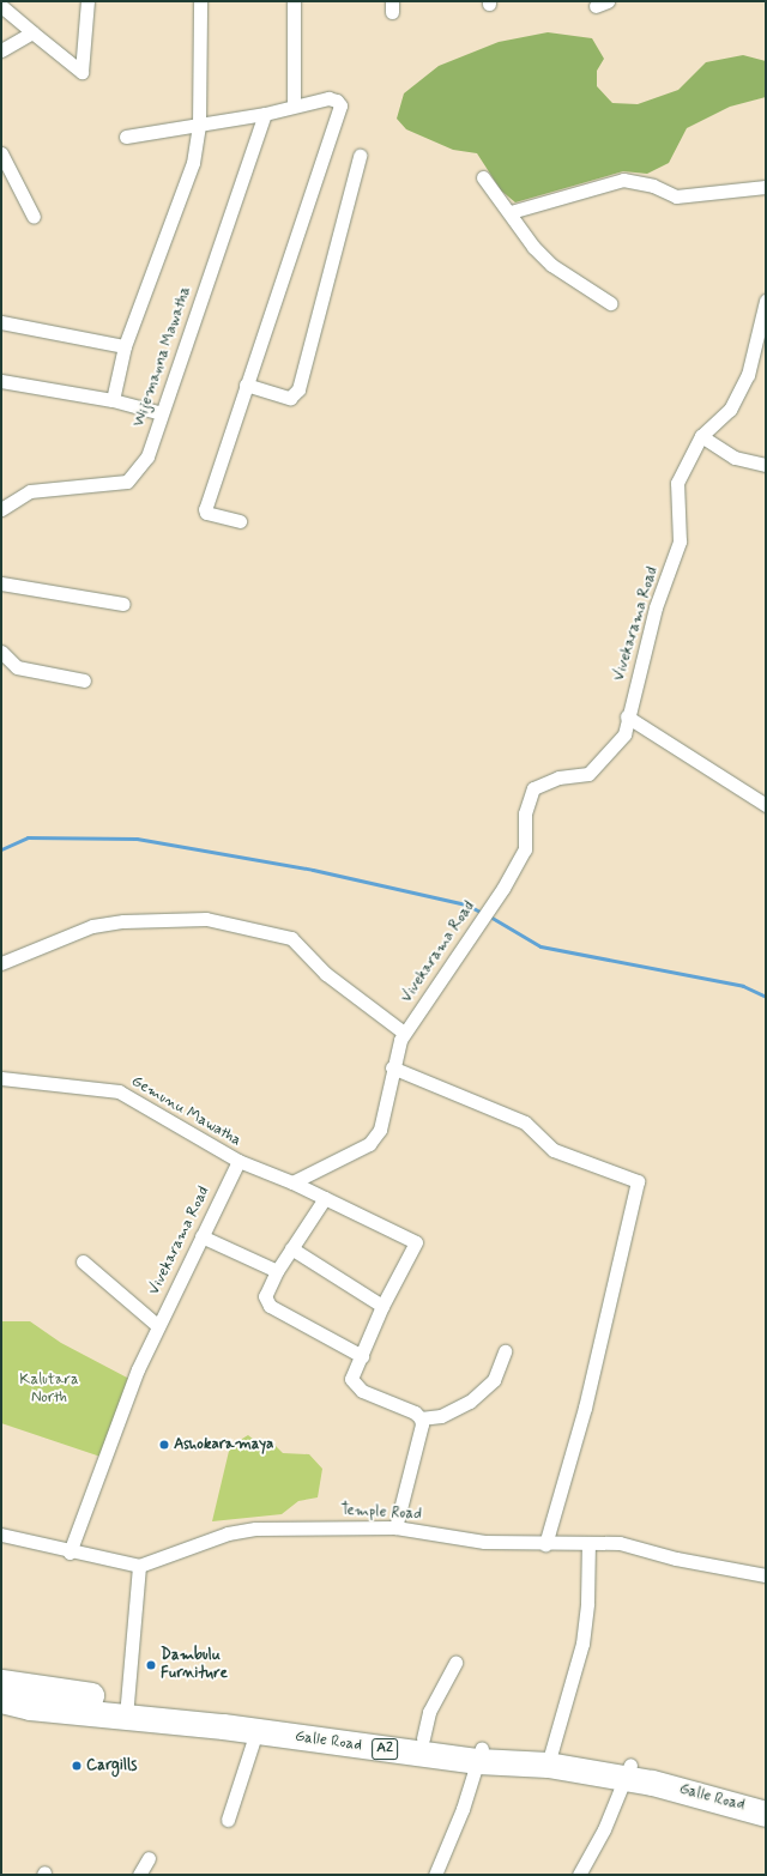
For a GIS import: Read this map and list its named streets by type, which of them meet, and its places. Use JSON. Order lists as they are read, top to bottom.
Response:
{
  "streets": {
    "highway": ["Galle Road", "A2"],
    "street": [
      "Wijemanna Mawatha",
      "Vivekarama Road",
      "Gemunu Mawatha",
      "Temple Road"
    ]
  },
  "crossings": [
    ["Vivekarama Road", "Gemunu Mawatha"]
  ],
  "parks": ["Kalutara North"],
  "places": ["Ashokaramaya", "Dambulu Furniture", "Cargills"]
}
